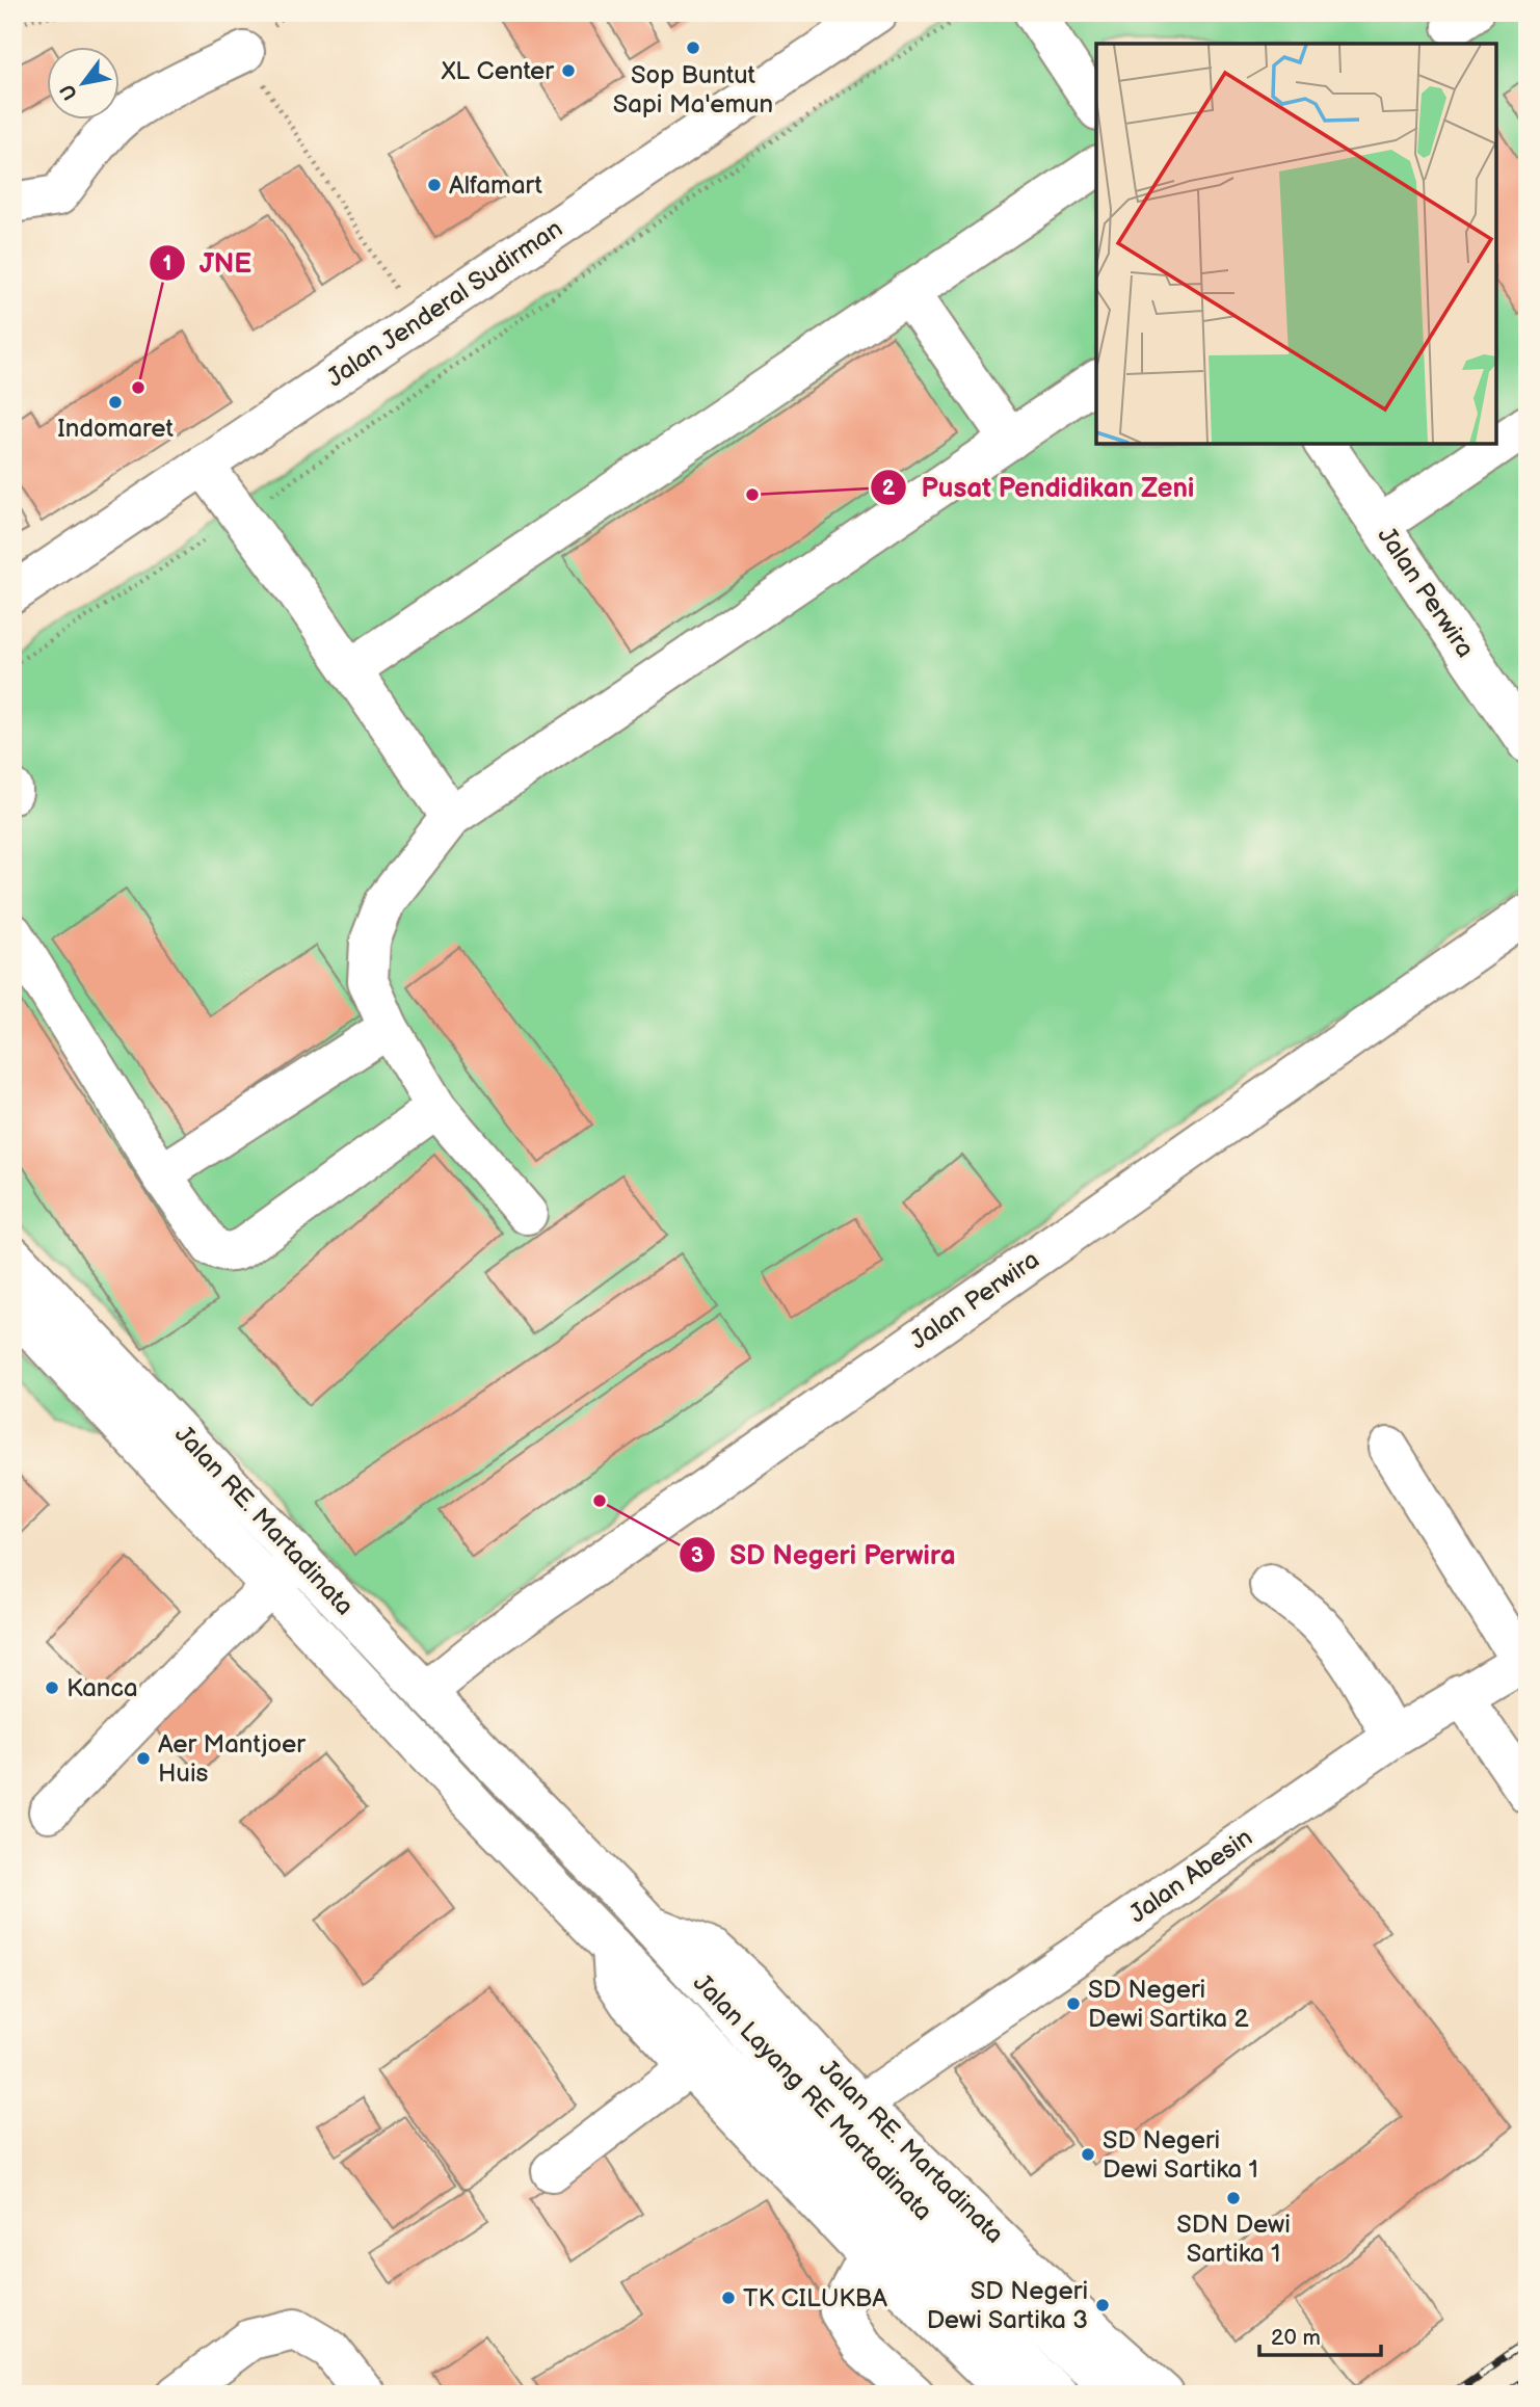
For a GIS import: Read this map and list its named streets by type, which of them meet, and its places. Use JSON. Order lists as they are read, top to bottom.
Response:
{
  "streets": {
    "main road": [
      "Jalan Jenderal Sudirman",
      "Jalan Perwira",
      "Jalan RE. Martadinata",
      "Jalan Abesin",
      "Jalan Layang RE Martadinata"
    ]
  },
  "crossings": [
    ["Jalan Perwira", "Jalan RE. Martadinata"],
    ["Jalan RE. Martadinata", "Jalan Abesin"],
    ["Jalan RE. Martadinata", "Jalan Layang RE Martadinata"]
  ],
  "places": [
    "Sop Buntut Sapi Ma'emun",
    "XL Center",
    "Alfamart",
    "JNE",
    "Indomaret",
    "Pusat Pendidikan Zeni",
    "SD Negeri Perwira",
    "Kanca",
    "Aer Mantjoer Huis",
    "SD Negeri Dewi Sartika 2",
    "SD Negeri Dewi Sartika 1",
    "SDN Dewi Sartika 1",
    "TK CILUKBA",
    "SD Negeri Dewi Sartika 3"
  ],
  "scale_bar": "20 m",
  "north": "bottom left"
}
